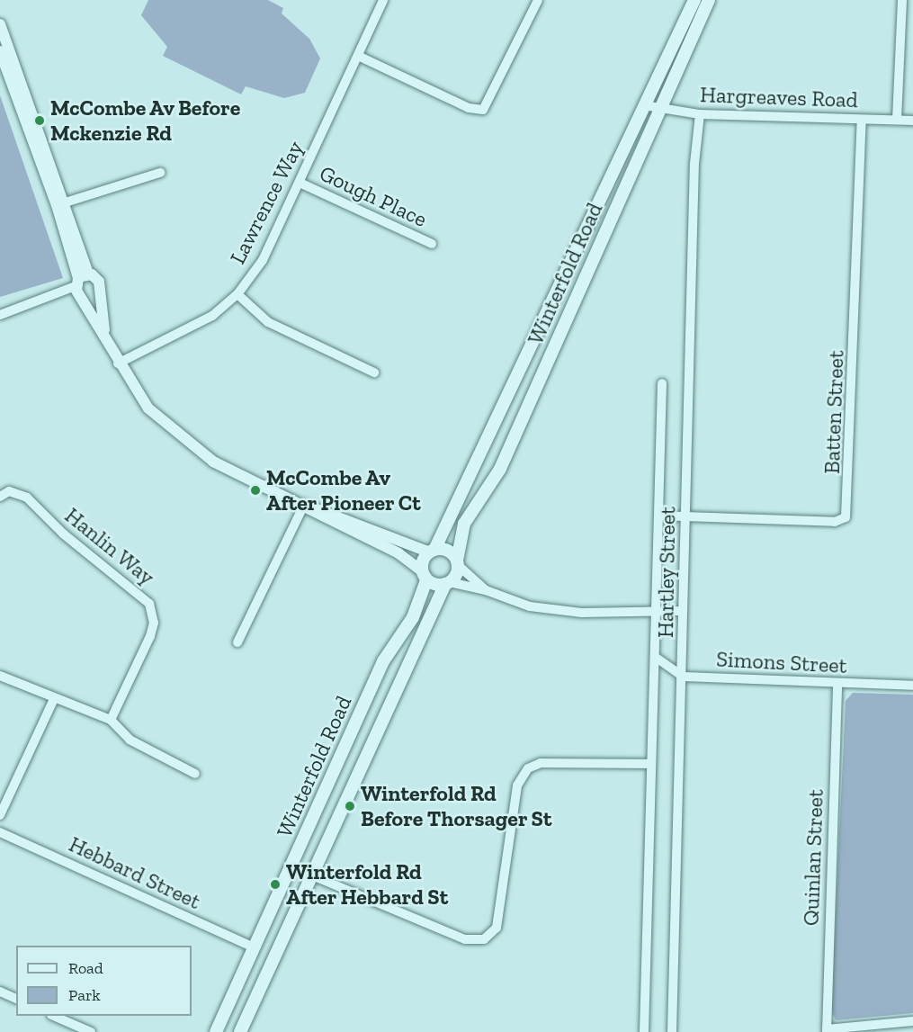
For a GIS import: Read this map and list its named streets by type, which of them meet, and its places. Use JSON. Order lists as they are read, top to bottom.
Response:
{
  "streets": {
    "main road": ["Winterfold Road"],
    "street": [
      "Hargreaves Road",
      "Gough Place",
      "Lawrence Way",
      "Batten Street",
      "Hanlin Way",
      "Hartley Street",
      "Simons Street",
      "Quinlan Street",
      "Hebbard Street"
    ]
  },
  "crossings": [
    ["Hargreaves Road", "Winterfold Road"],
    ["Hargreaves Road", "Batten Street"],
    ["Hargreaves Road", "Hartley Street"],
    ["Gough Place", "Lawrence Way"],
    ["Winterfold Road", "Hebbard Street"],
    ["Batten Street", "Hartley Street"],
    ["Hartley Street", "Simons Street"],
    ["Simons Street", "Quinlan Street"]
  ],
  "places": [
    "McCombe Av Before Mckenzie Rd",
    "McCombe Av After Pioneer Ct",
    "Winterfold Rd Before Thorsager St",
    "Winterfold Rd After Hebbard St"
  ],
  "legend": ["Road", "Park"]
}
